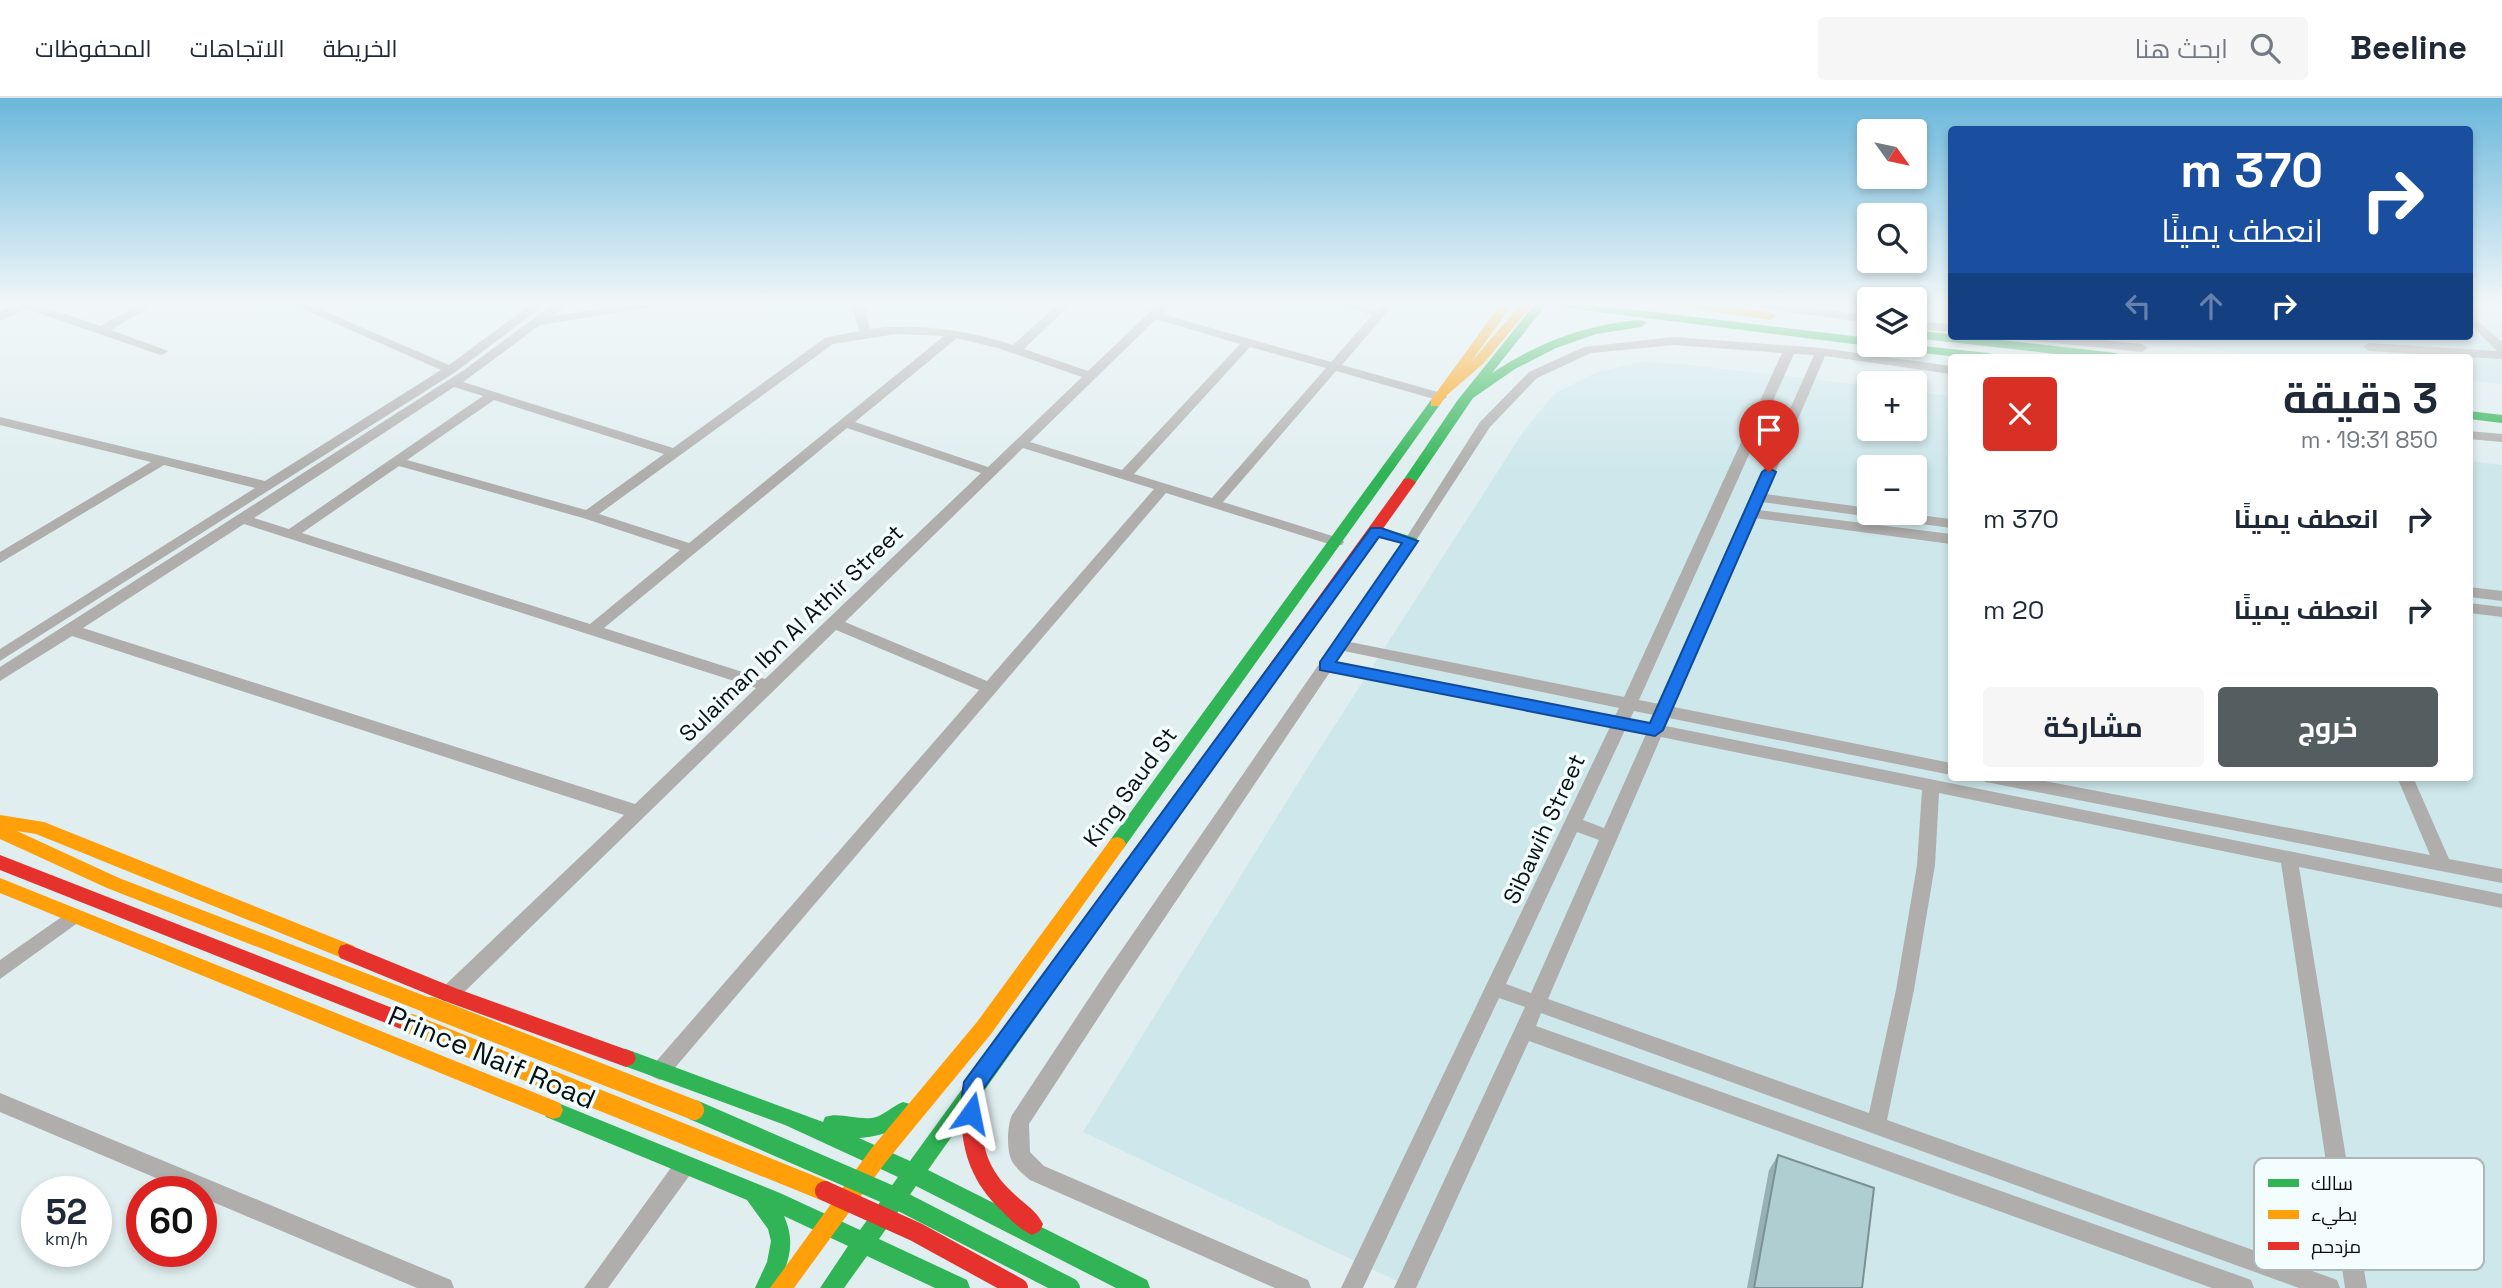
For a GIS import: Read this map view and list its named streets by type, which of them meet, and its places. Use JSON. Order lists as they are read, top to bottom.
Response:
{
  "streets": {
    "main road": ["King Saud St", "Prince Naif Road"],
    "street": ["Sulaiman Ibn Al Athir Street", "Sibawih Street"]
  },
  "crossings": [
    ["Sulaiman Ibn Al Athir Street", "Prince Naif Road"],
    ["King Saud St", "Prince Naif Road"]
  ],
  "legend": ["سالك", "بطيء", "مزدحم"],
  "north": "bottom right",
  "page": {
    "header": "Beeline",
    "search": "ابحث هنا",
    "nav": ["الخريطة", "الاتجاهات", "المحفوظات"],
    "map_buttons": ["+", "−"],
    "turn": ["370 m", "انعطف يمينًا"],
    "heading": ["3 دقيقة", "850 m · 19:31"],
    "list": [
      {
        "name": "انعطف يمينًا",
        "value": "370 m"
      },
      {
        "name": "انعطف يمينًا",
        "value": "20 m"
      }
    ],
    "buttons": ["خروج", "مشاركة"],
    "speed": "52 km/h",
    "limit": "60"
  }
}
